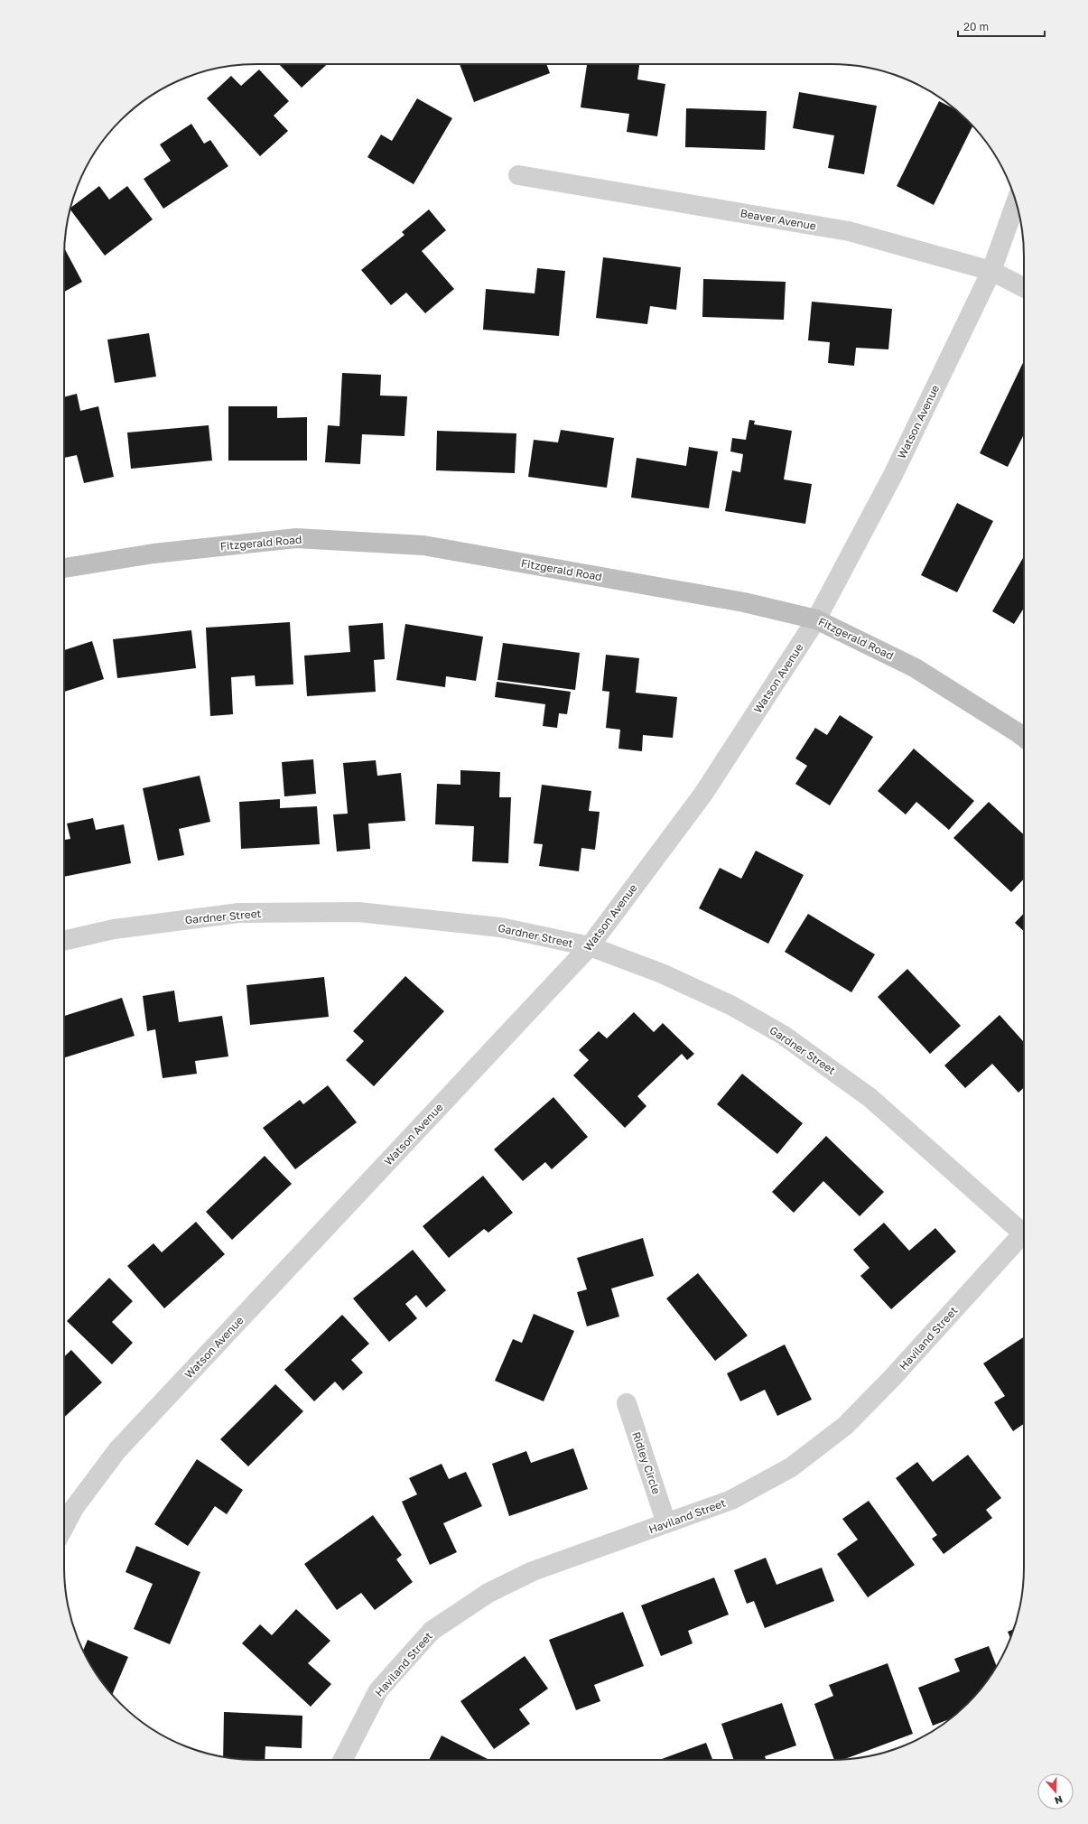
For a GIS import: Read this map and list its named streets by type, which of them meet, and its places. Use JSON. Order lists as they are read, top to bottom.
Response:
{
  "streets": {
    "main road": ["Fitzgerald Road"],
    "street": [
      "Beaver Avenue",
      "Watson Avenue",
      "Gardner Street",
      "Haviland Street",
      "Ridley Circle"
    ]
  },
  "crossings": [
    ["Beaver Avenue", "Watson Avenue"],
    ["Watson Avenue", "Fitzgerald Road"],
    ["Watson Avenue", "Gardner Street"],
    ["Haviland Street", "Ridley Circle"]
  ],
  "scale_bar": "20 m",
  "north": "bottom"
}
